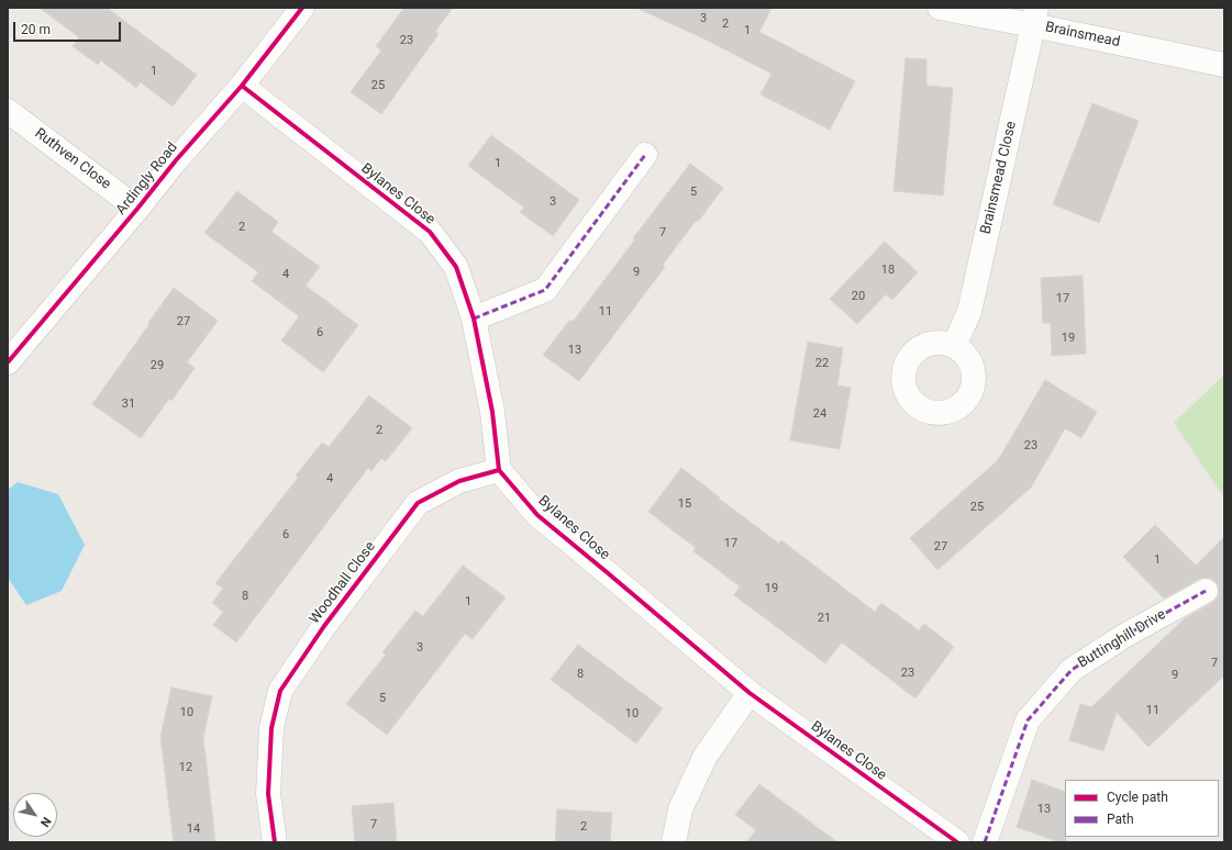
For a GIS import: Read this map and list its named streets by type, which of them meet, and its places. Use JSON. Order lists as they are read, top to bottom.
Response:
{
  "streets": {
    "street": [
      "Brainsmead",
      "Ruthven Close",
      "Brainsmead Close",
      "Ardingly Road",
      "Bylanes Close",
      "Woodhall Close",
      "Buttinghill Drive"
    ]
  },
  "crossings": [
    ["Brainsmead", "Brainsmead Close"],
    ["Ruthven Close", "Ardingly Road"],
    ["Ardingly Road", "Bylanes Close"],
    ["Bylanes Close", "Woodhall Close"]
  ],
  "house_numbers": [
    "3",
    "2",
    "1",
    "23",
    "1",
    "25",
    "1",
    "5",
    "3",
    "2",
    "7",
    "18",
    "9",
    "4",
    "20",
    "17",
    "11",
    "27",
    "6",
    "19",
    "13",
    "22",
    "29",
    "31",
    "24",
    "2",
    "23",
    "4",
    "15",
    "25",
    "6",
    "17",
    "27",
    "1",
    "19",
    "8",
    "1",
    "21",
    "3",
    "7",
    "23",
    "8",
    "9",
    "5",
    "11",
    "10",
    "10",
    "12",
    "13",
    "7",
    "2",
    "14"
  ],
  "legend": ["Cycle path", "Path"],
  "scale_bar": "20 m",
  "north": "bottom right"
}
